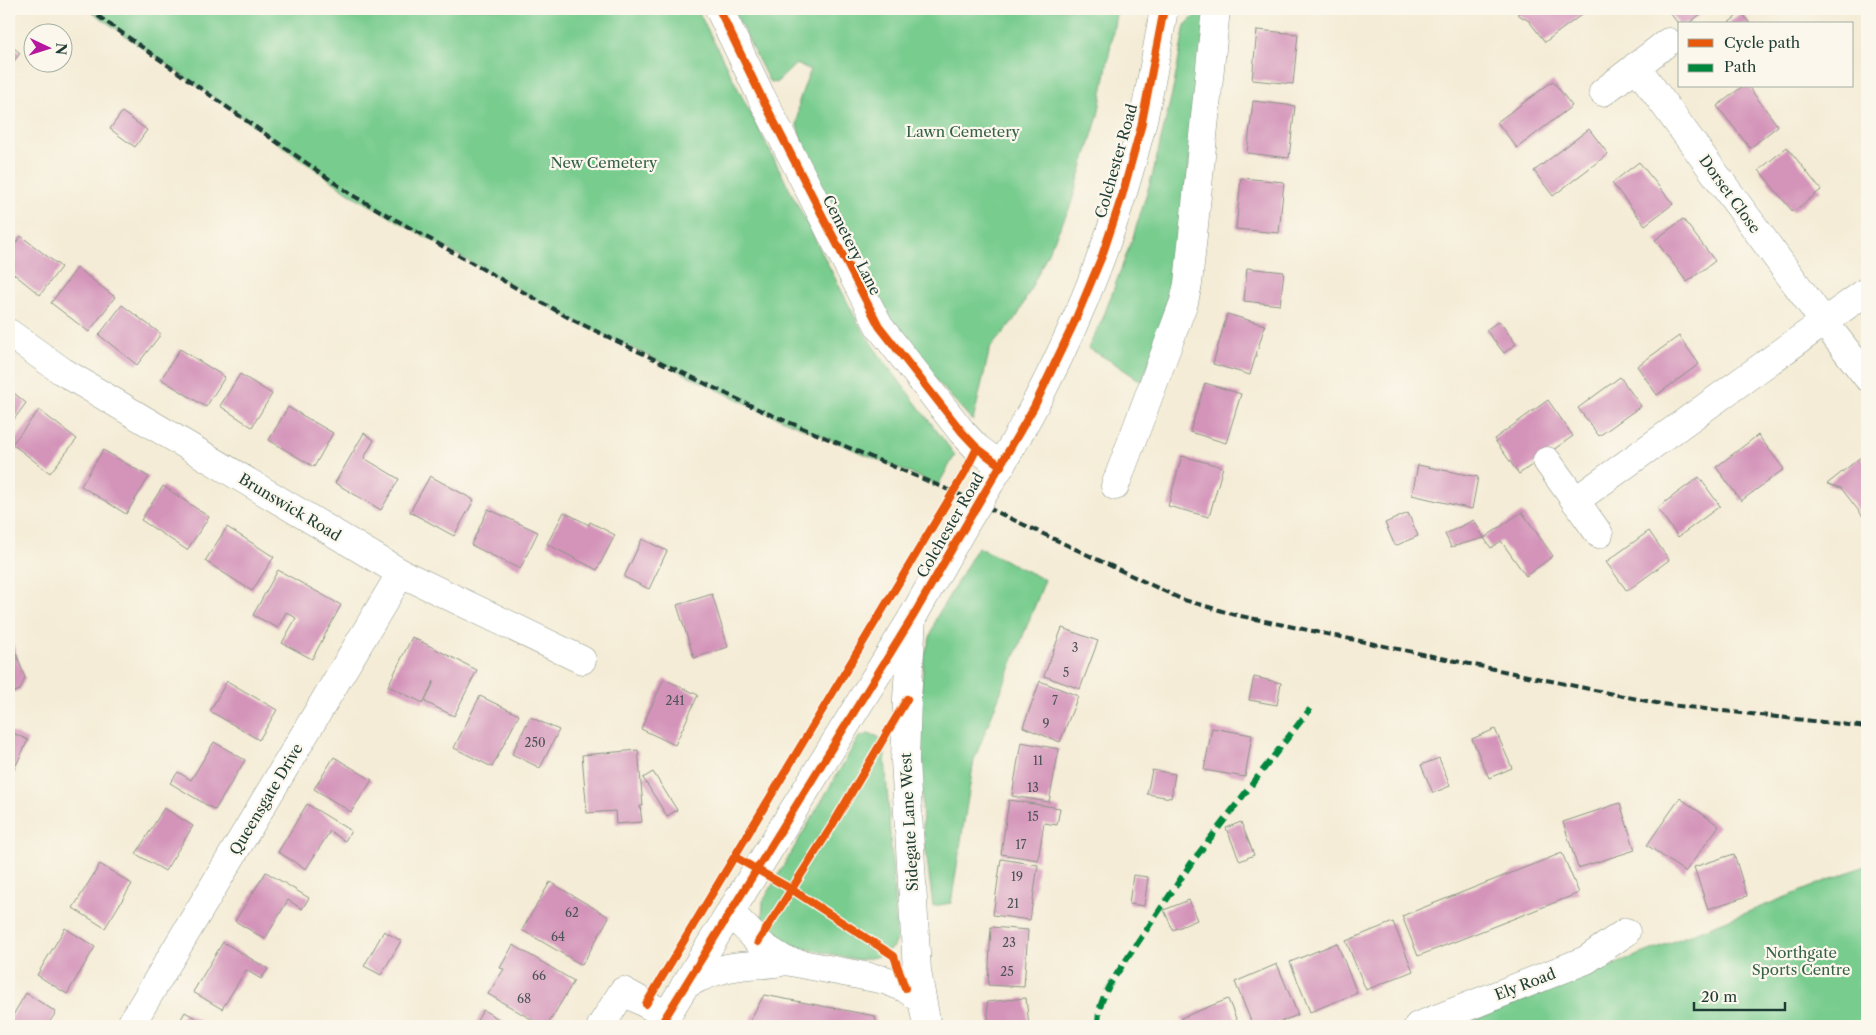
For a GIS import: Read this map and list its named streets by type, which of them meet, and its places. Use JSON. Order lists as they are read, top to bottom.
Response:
{
  "streets": {
    "street": [
      "Colchester Road",
      "Dorset Close",
      "Cemetery Lane",
      "Brunswick Road",
      "Queensgate Drive",
      "Sidegate Lane West",
      "Ely Road"
    ]
  },
  "crossings": [
    ["Colchester Road", "Cemetery Lane"],
    ["Colchester Road", "Sidegate Lane West"],
    ["Brunswick Road", "Queensgate Drive"]
  ],
  "parks": ["Lawn Cemetery", "New Cemetery", "Northgate Sports Centre"],
  "house_numbers": [
    "3",
    "5",
    "241",
    "7",
    "9",
    "250",
    "11",
    "13",
    "15",
    "17",
    "19",
    "21",
    "62",
    "64",
    "23",
    "25",
    "66",
    "68"
  ],
  "legend": ["Cycle path", "Path"],
  "scale_bar": "20 m",
  "north": "right"
}
